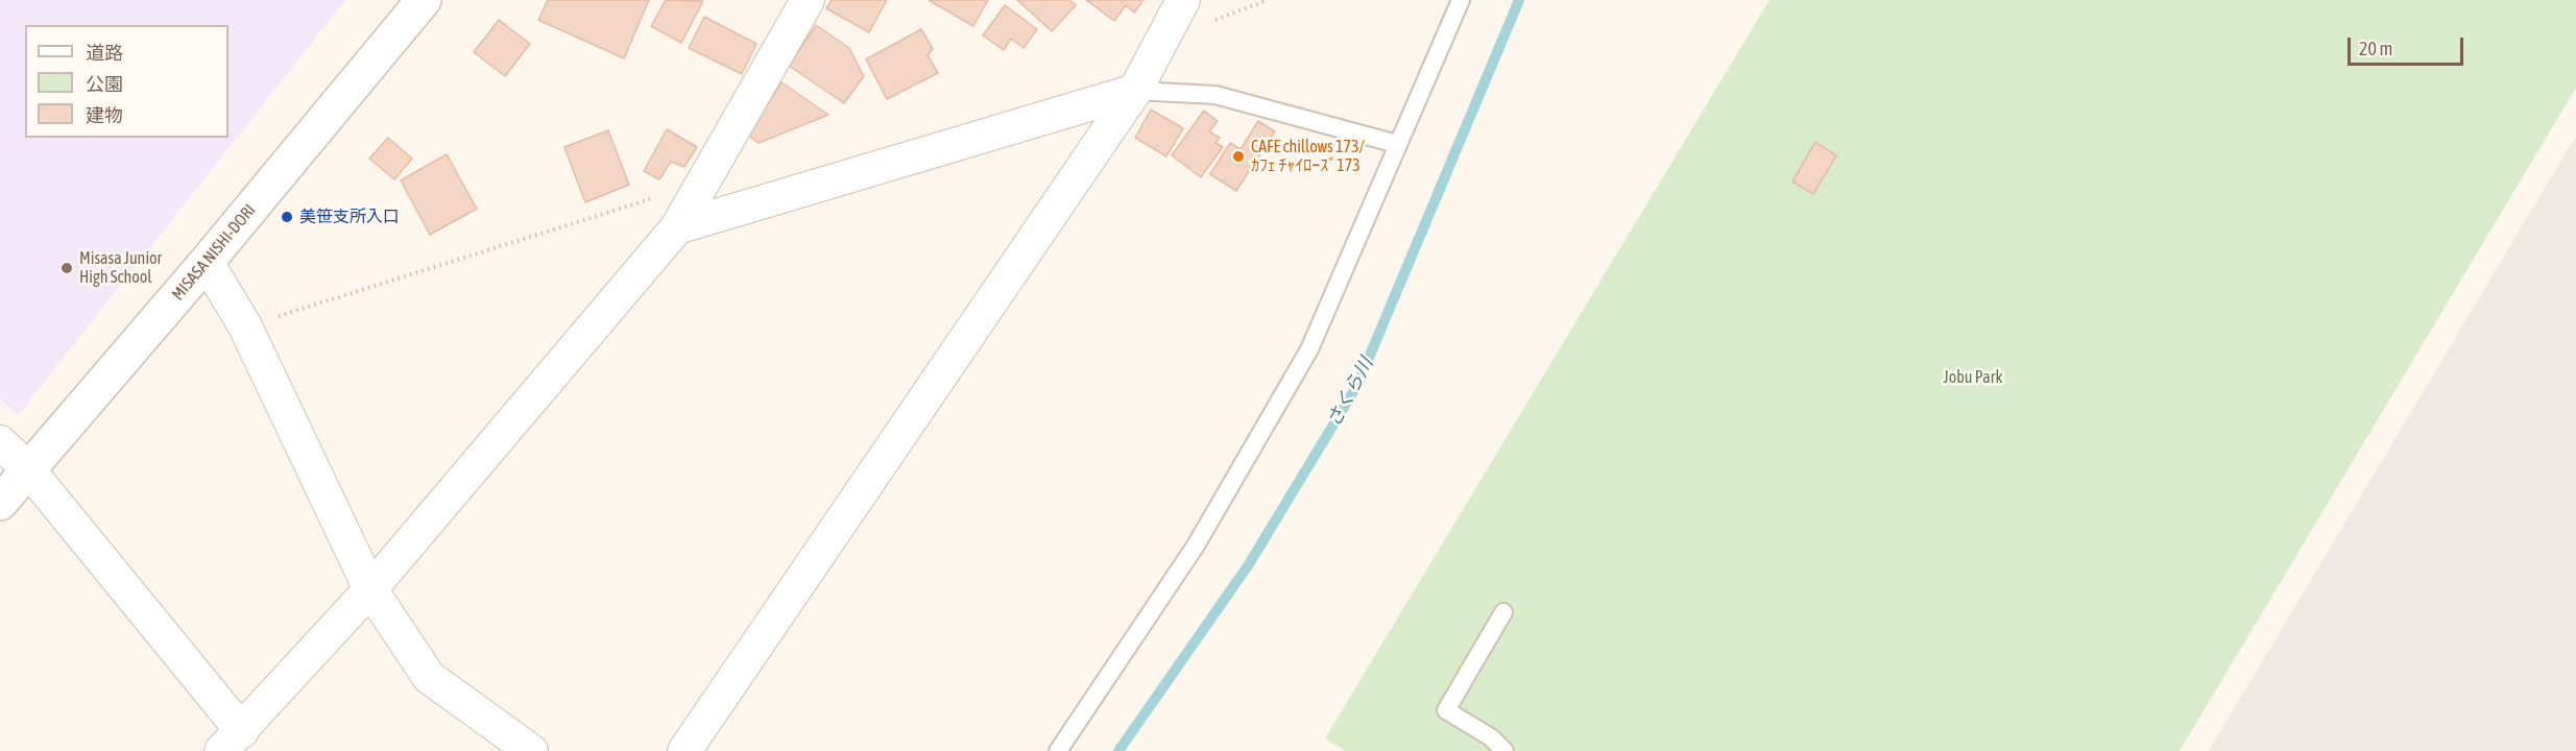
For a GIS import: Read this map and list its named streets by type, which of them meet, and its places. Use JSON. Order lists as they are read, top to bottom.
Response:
{
  "streets": {
    "street": ["MISASA NISHI-DORI"]
  },
  "water": ["さくら川"],
  "parks": ["Jobu Park"],
  "places": ["CAFE chillows 173/ ｶﾌｪ ﾁｬｲﾛｰｽﾞ173", "美笹支所入口", "Misasa Junior High School"],
  "legend": ["道路", "公園", "建物"],
  "scale_bar": "20 m"
}
